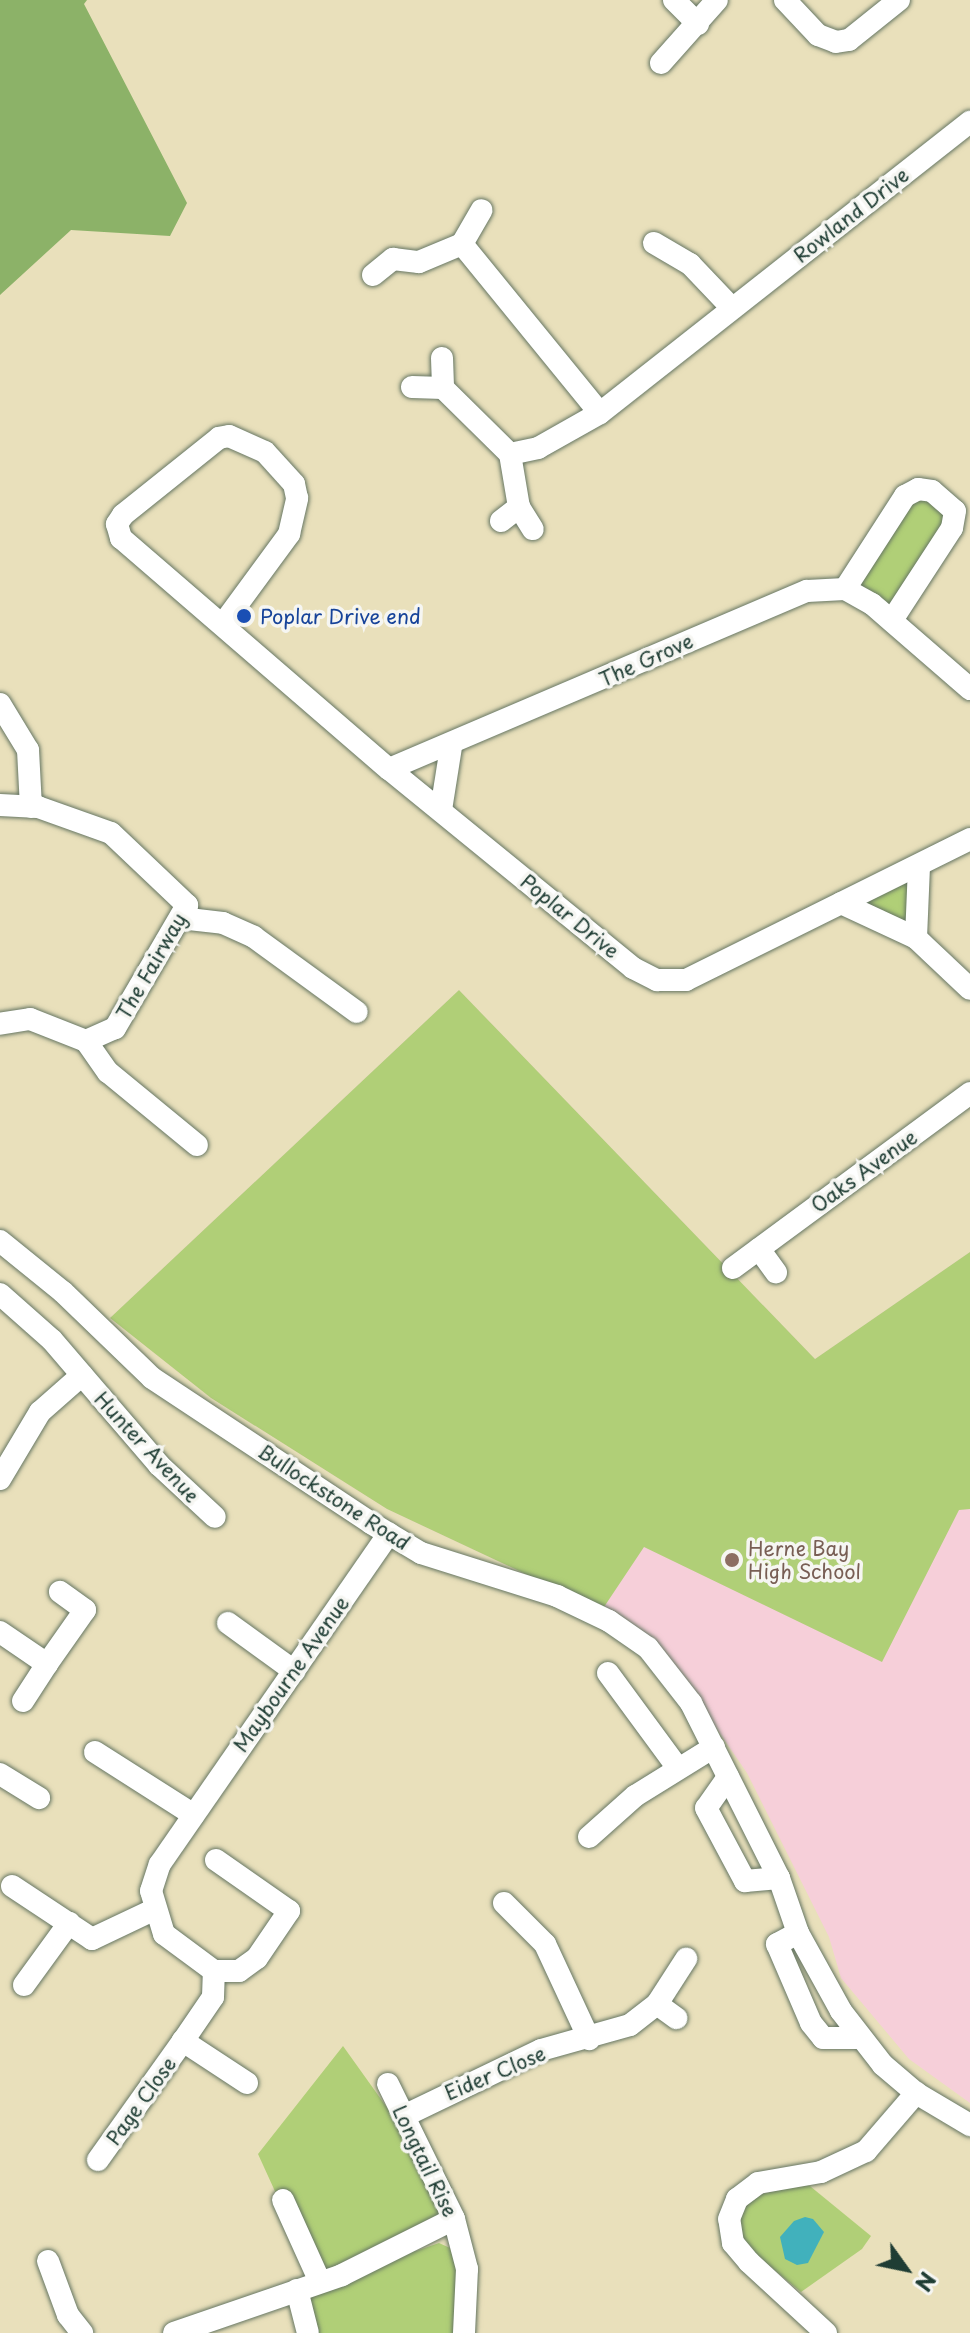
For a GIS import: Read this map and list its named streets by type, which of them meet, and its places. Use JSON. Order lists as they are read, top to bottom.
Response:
{
  "streets": {
    "street": [
      "Rowland Drive",
      "The Grove",
      "Poplar Drive",
      "The Fairway",
      "Oaks Avenue",
      "Hunter Avenue",
      "Bullockstone Road",
      "Maybourne Avenue",
      "Eider Close",
      "Page Close",
      "Longtail Rise"
    ]
  },
  "crossings": [
    ["The Grove", "Poplar Drive"],
    ["Bullockstone Road", "Maybourne Avenue"],
    ["Eider Close", "Longtail Rise"]
  ],
  "places": ["Poplar Drive end", "Herne Bay High School"],
  "north": "bottom right"
}
